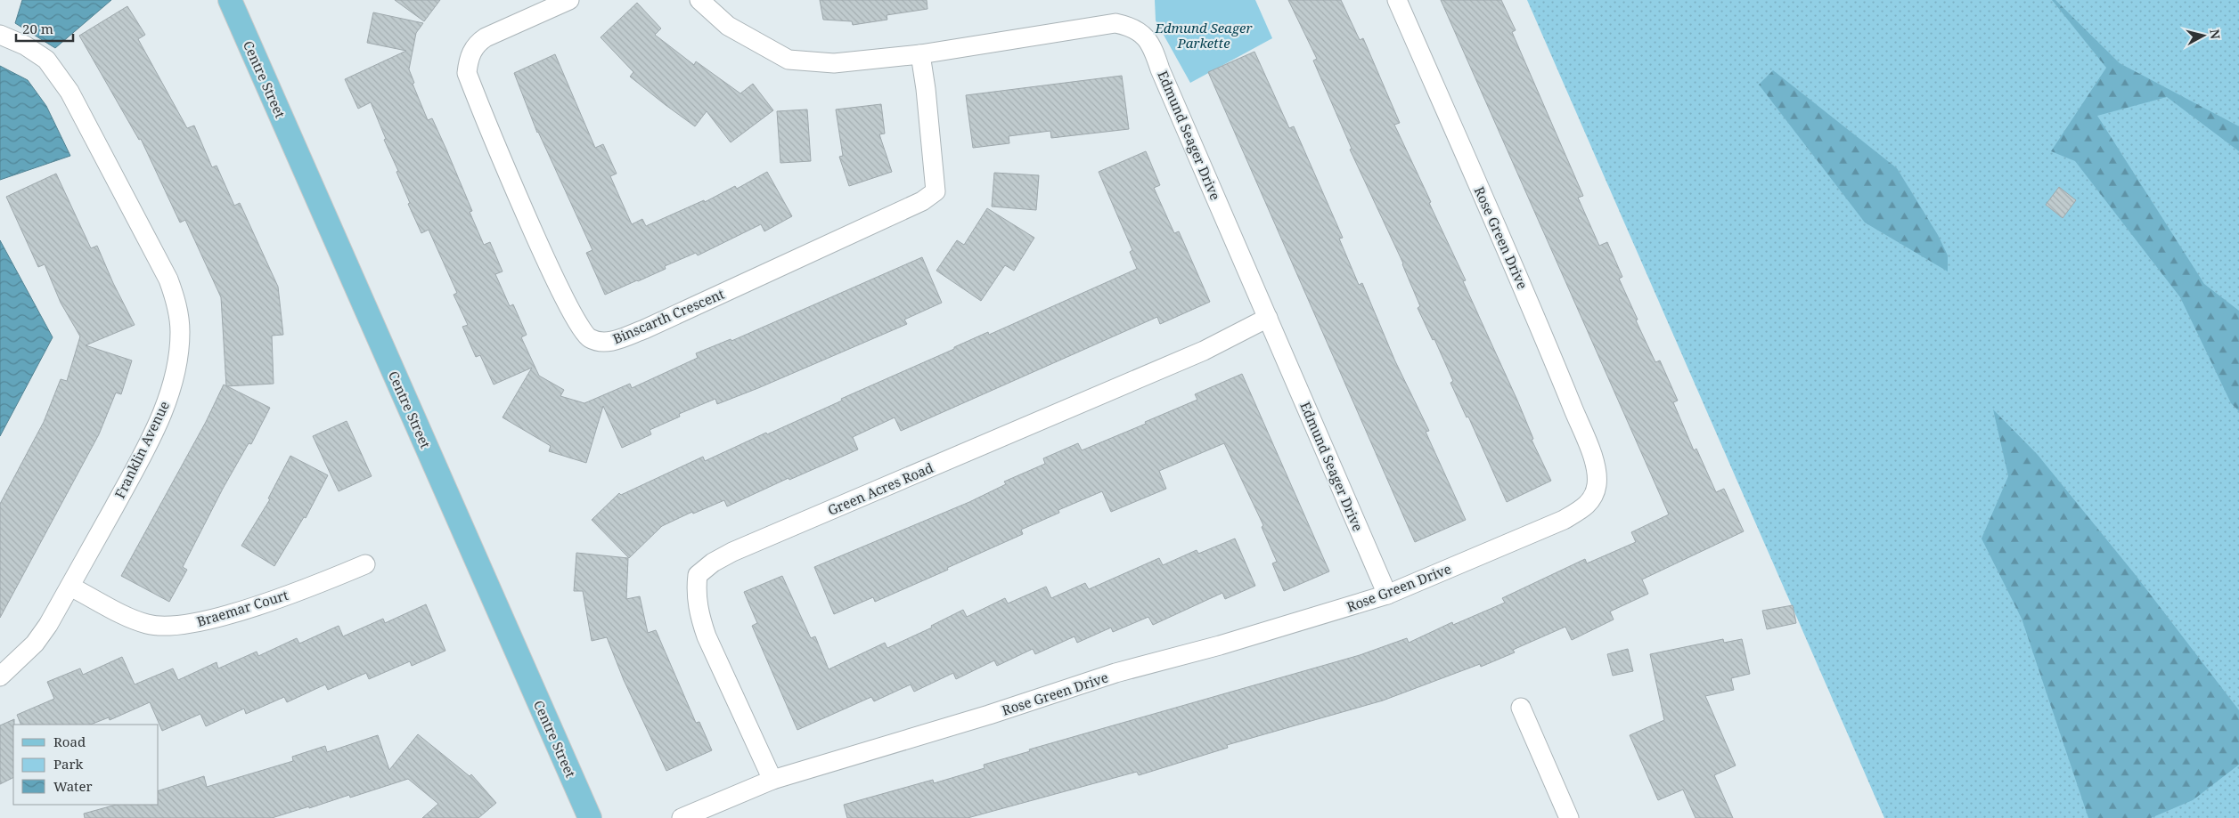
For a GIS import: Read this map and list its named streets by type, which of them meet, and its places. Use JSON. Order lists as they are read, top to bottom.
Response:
{
  "streets": {
    "main road": ["Centre Street"],
    "street": [
      "Edmund Seager Drive",
      "Rose Green Drive",
      "Binscarth Crescent",
      "Franklin Avenue",
      "Green Acres Road",
      "Braemar Court"
    ]
  },
  "crossings": [
    ["Edmund Seager Drive", "Rose Green Drive"],
    ["Edmund Seager Drive", "Binscarth Crescent"],
    ["Edmund Seager Drive", "Green Acres Road"],
    ["Rose Green Drive", "Green Acres Road"],
    ["Franklin Avenue", "Braemar Court"]
  ],
  "parks": ["Edmund Seager Parkette"],
  "legend": ["Road", "Park", "Water"],
  "scale_bar": "20 m",
  "north": "right"
}
